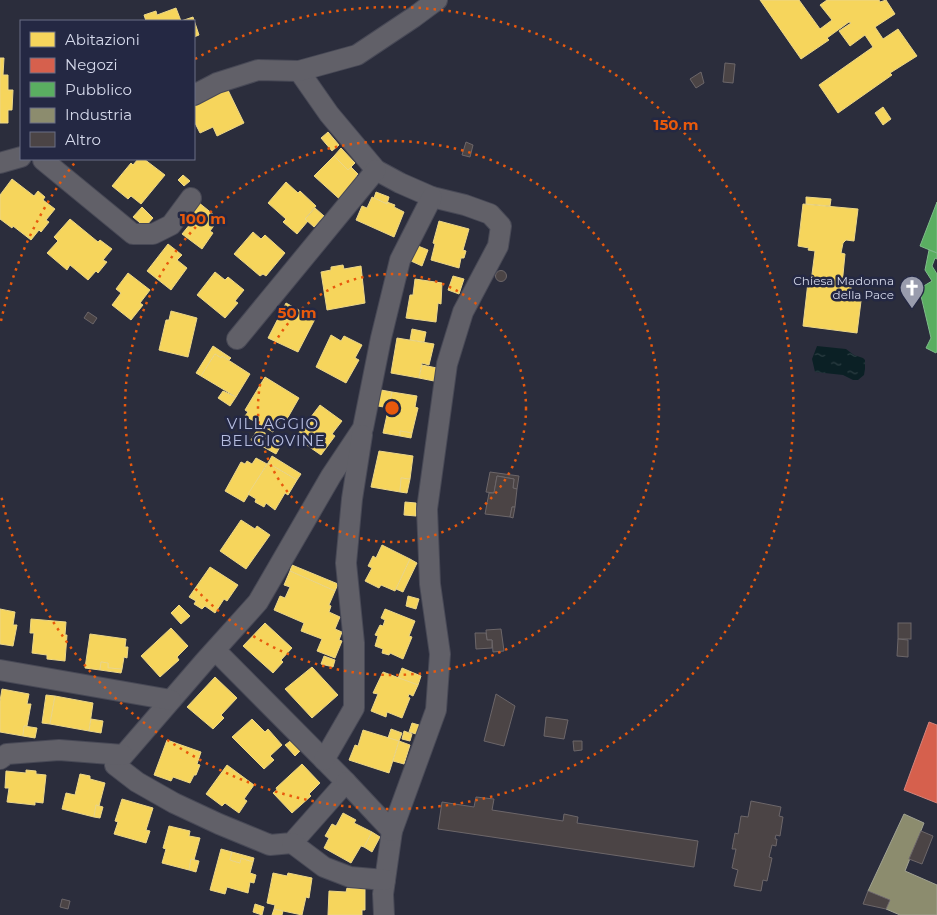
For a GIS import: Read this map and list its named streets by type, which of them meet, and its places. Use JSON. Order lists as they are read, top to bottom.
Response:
{
  "districts": ["VILLAGGIO BELGIOVINE"],
  "places": {
    "church": ["Chiesa Madonna della Pace"]
  },
  "legend": [
    "Abitazioni",
    "Negozi",
    "Pubblico",
    "Industria",
    "Altro"
  ],
  "rings": ["150 m", "100 m", "50 m"]
}
